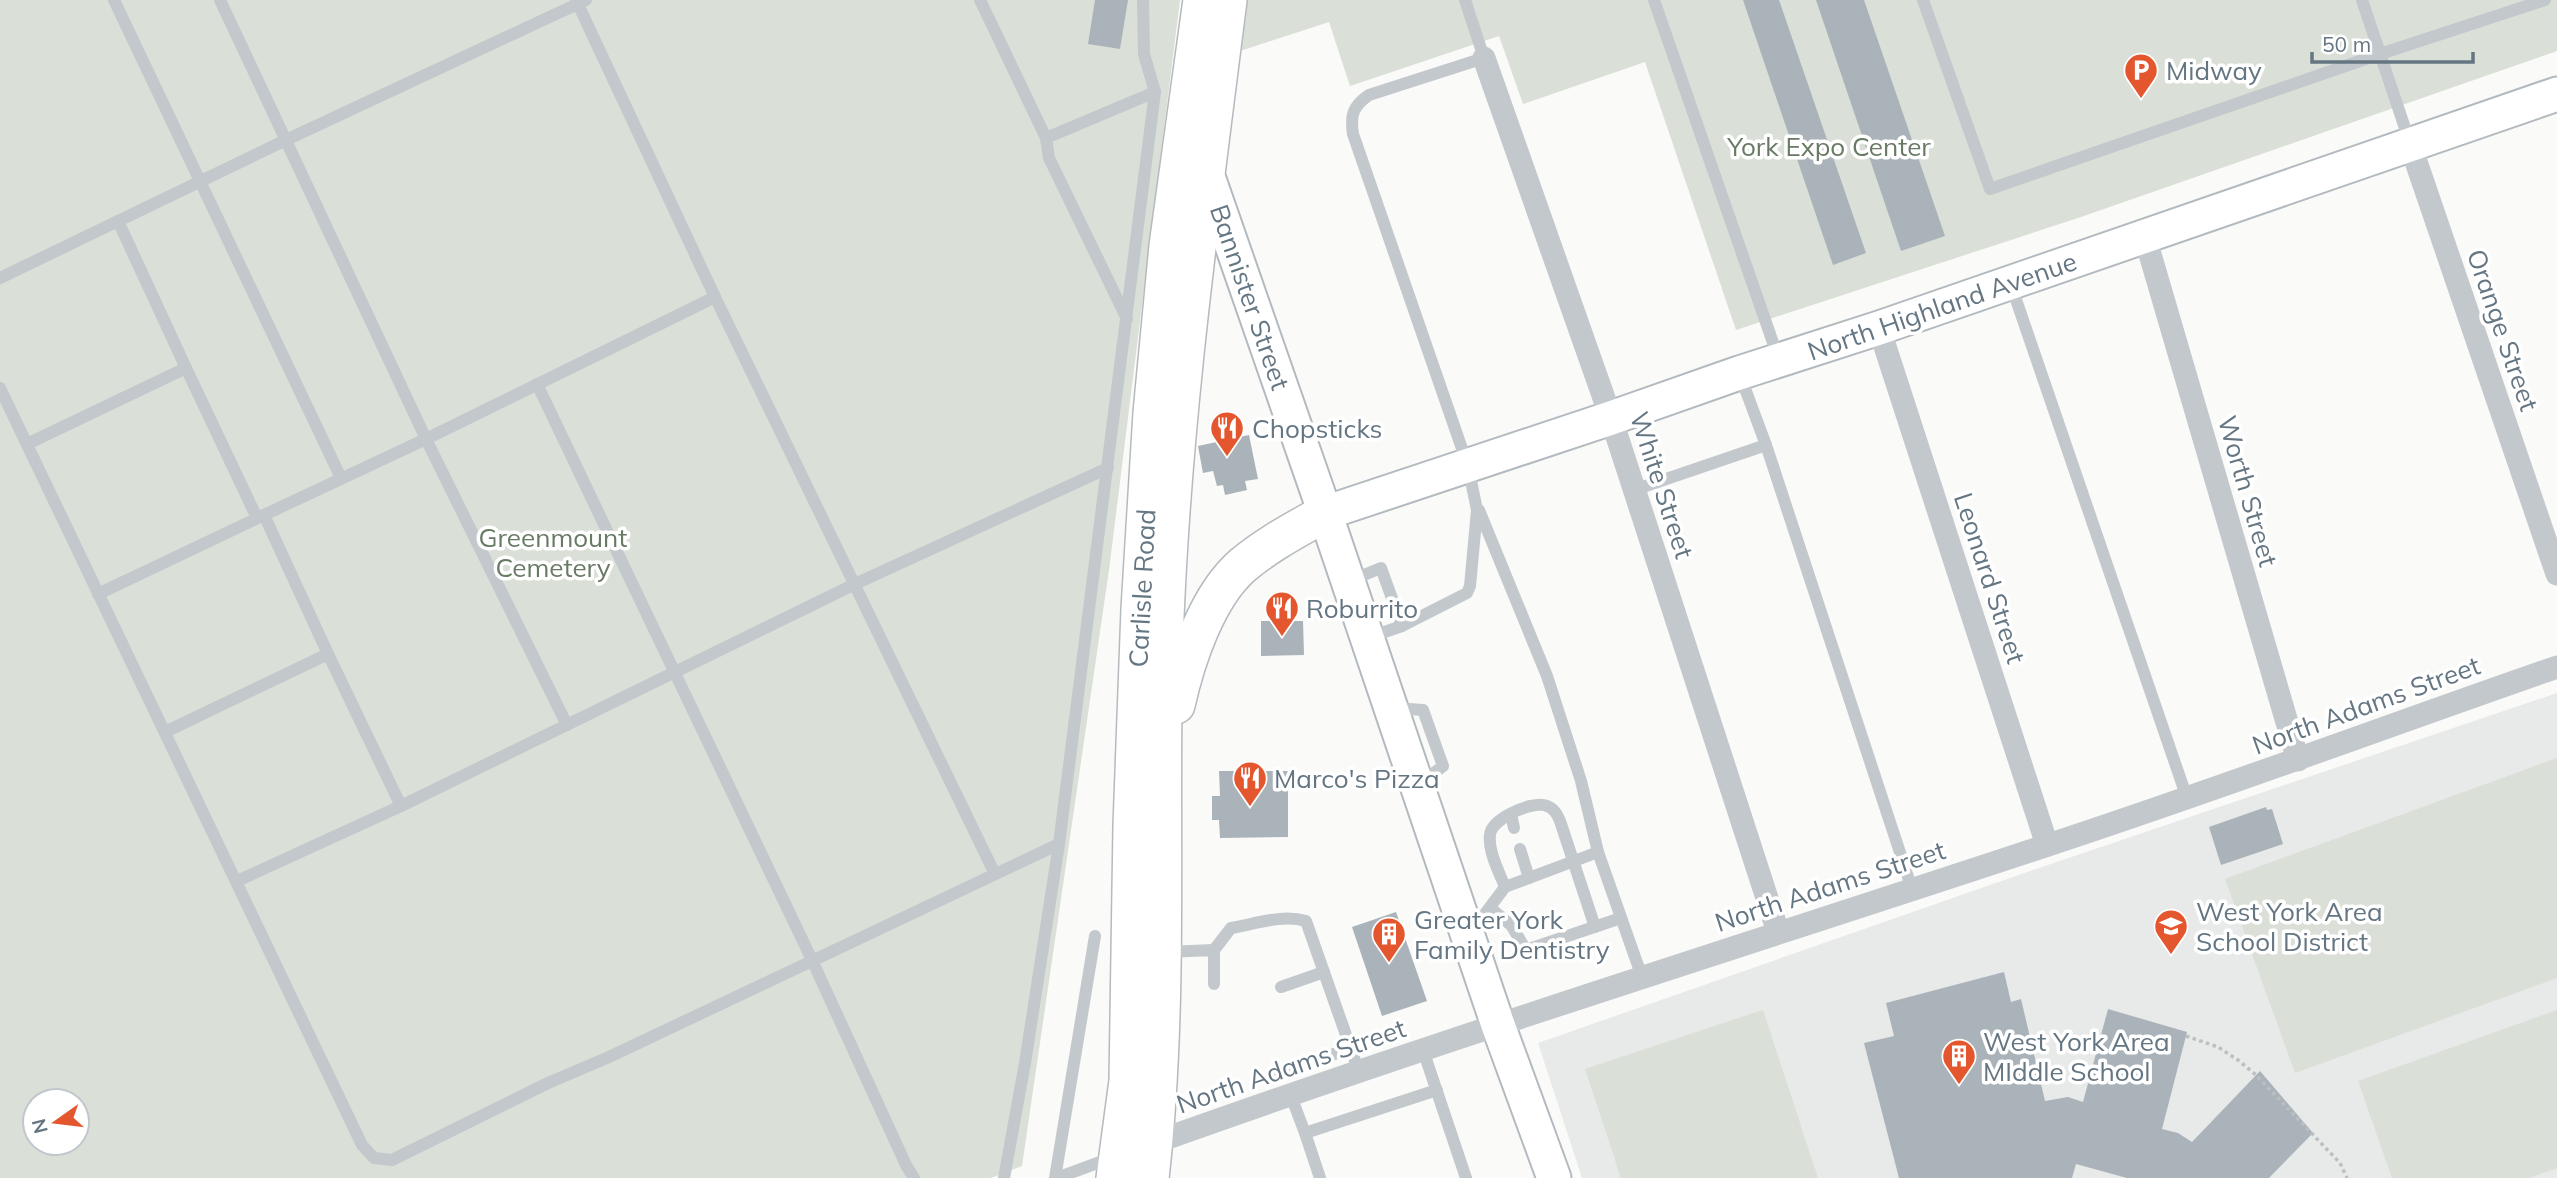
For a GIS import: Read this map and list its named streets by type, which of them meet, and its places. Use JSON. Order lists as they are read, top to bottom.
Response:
{
  "streets": {
    "main road": ["Carlisle Road"],
    "street": [
      "Bannister Street",
      "North Highland Avenue",
      "Orange Street",
      "White Street",
      "Worth Street",
      "Leonard Street",
      "North Adams Street"
    ]
  },
  "crossings": [
    ["Bannister Street", "North Highland Avenue"],
    ["Bannister Street", "Carlisle Road"],
    ["Bannister Street", "North Adams Street"],
    ["North Highland Avenue", "Orange Street"],
    ["North Highland Avenue", "White Street"],
    ["North Highland Avenue", "Worth Street"],
    ["North Highland Avenue", "Leonard Street"],
    ["White Street", "North Adams Street"],
    ["Worth Street", "North Adams Street"],
    ["Leonard Street", "North Adams Street"],
    ["Carlisle Road", "North Adams Street"]
  ],
  "parks": ["York Expo Center", "Greenmount Cemetery"],
  "places": {
    "parking": ["Midway"],
    "restaurant": ["Chopsticks", "Roburrito", "Marco's Pizza"],
    "school or university": ["West York Area School District"],
    "building": ["Greater York Family Dentistry", "West York Area MIddle School"]
  },
  "scale_bar": "50 m",
  "north": "left"
}
